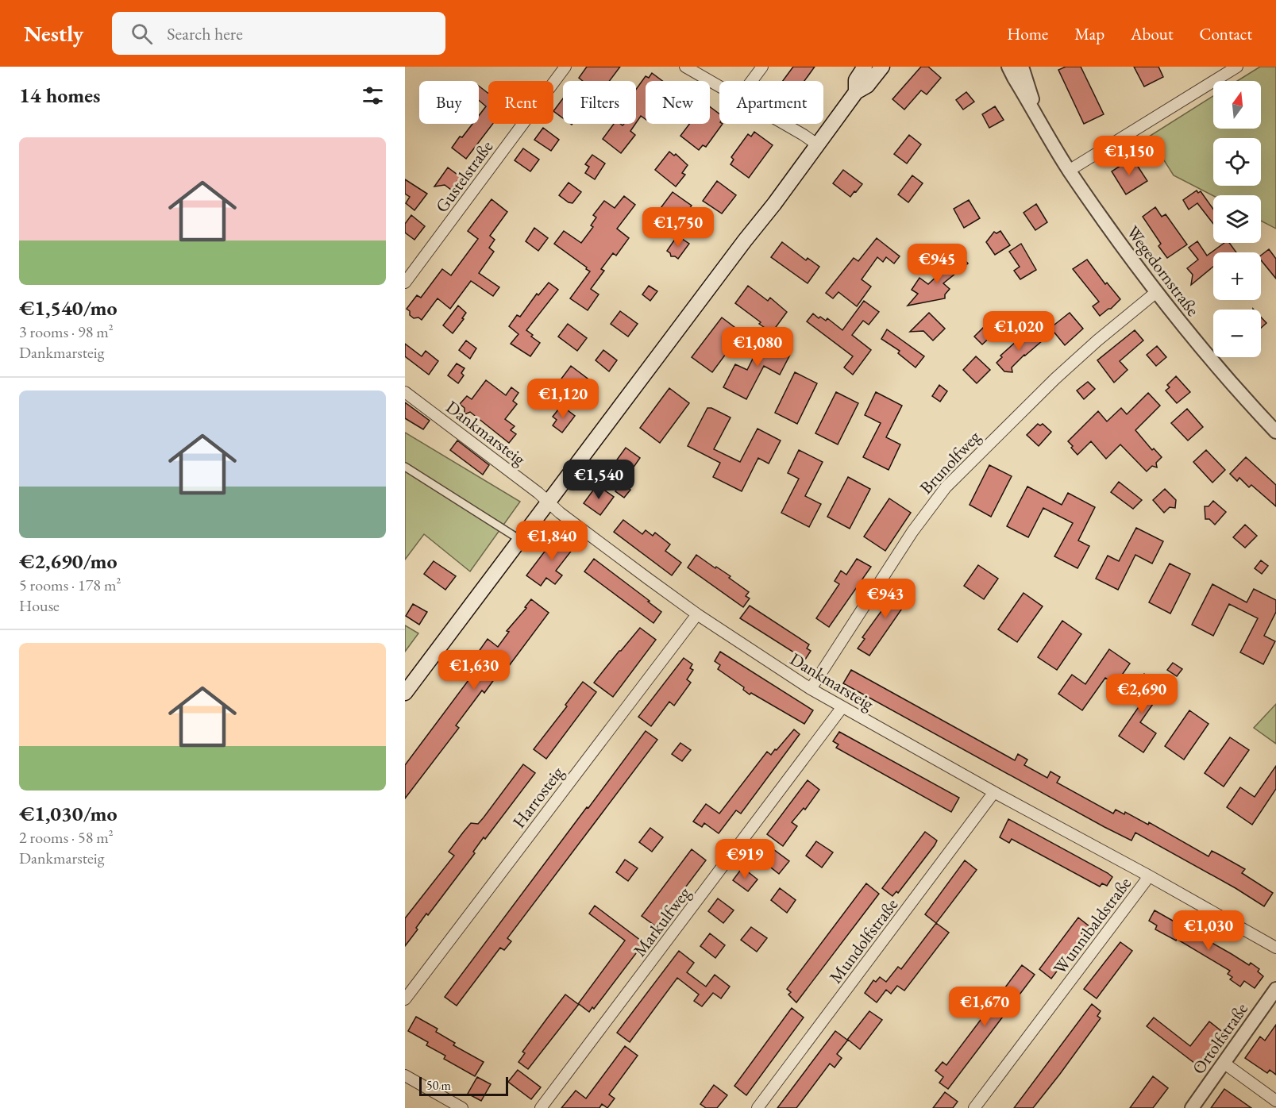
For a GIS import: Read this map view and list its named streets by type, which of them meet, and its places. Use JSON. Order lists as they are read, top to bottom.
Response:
{
  "streets": {
    "street": [
      "Gustelstraße",
      "Wegedornstraße",
      "Dankmarsteig",
      "Brunolfweg",
      "Harrosteig",
      "Markulfweg",
      "Wunnibaldstraße",
      "Mundolfstraße",
      "Ortolfstraße"
    ]
  },
  "crossings": [
    ["Wegedornstraße", "Brunolfweg"],
    ["Dankmarsteig", "Brunolfweg"],
    ["Dankmarsteig", "Harrosteig"],
    ["Dankmarsteig", "Markulfweg"],
    ["Dankmarsteig", "Wunnibaldstraße"],
    ["Dankmarsteig", "Mundolfstraße"]
  ],
  "scale_bar": "50 m",
  "north": "top",
  "page": {
    "header": "Nestly",
    "search": "Search here",
    "nav": [
      "Home",
      "Map",
      "About",
      "Contact"
    ],
    "heading": "14 homes",
    "map_buttons": ["+", "−"],
    "chip": [
      "Buy",
      "Rent",
      "Filters",
      "New",
      "Apartment"
    ],
    "list": [
      {
        "name": "€1,540/mo",
        "note": "3 rooms · 98 m² · Dankmarsteig"
      },
      {
        "name": "€2,690/mo",
        "note": "5 rooms · 178 m² · House"
      },
      {
        "name": "€1,030/mo",
        "note": "2 rooms · 58 m² · Dankmarsteig"
      }
    ],
    "price": [
      "€1,150",
      "€1,750",
      "€945",
      "€1,020",
      "€1,080",
      "€1,120",
      "€1,540",
      "€1,840",
      "€943",
      "€1,630",
      "€2,690",
      "€919",
      "€1,030",
      "€1,670"
    ],
    "scale": "50 m"
  }
}
